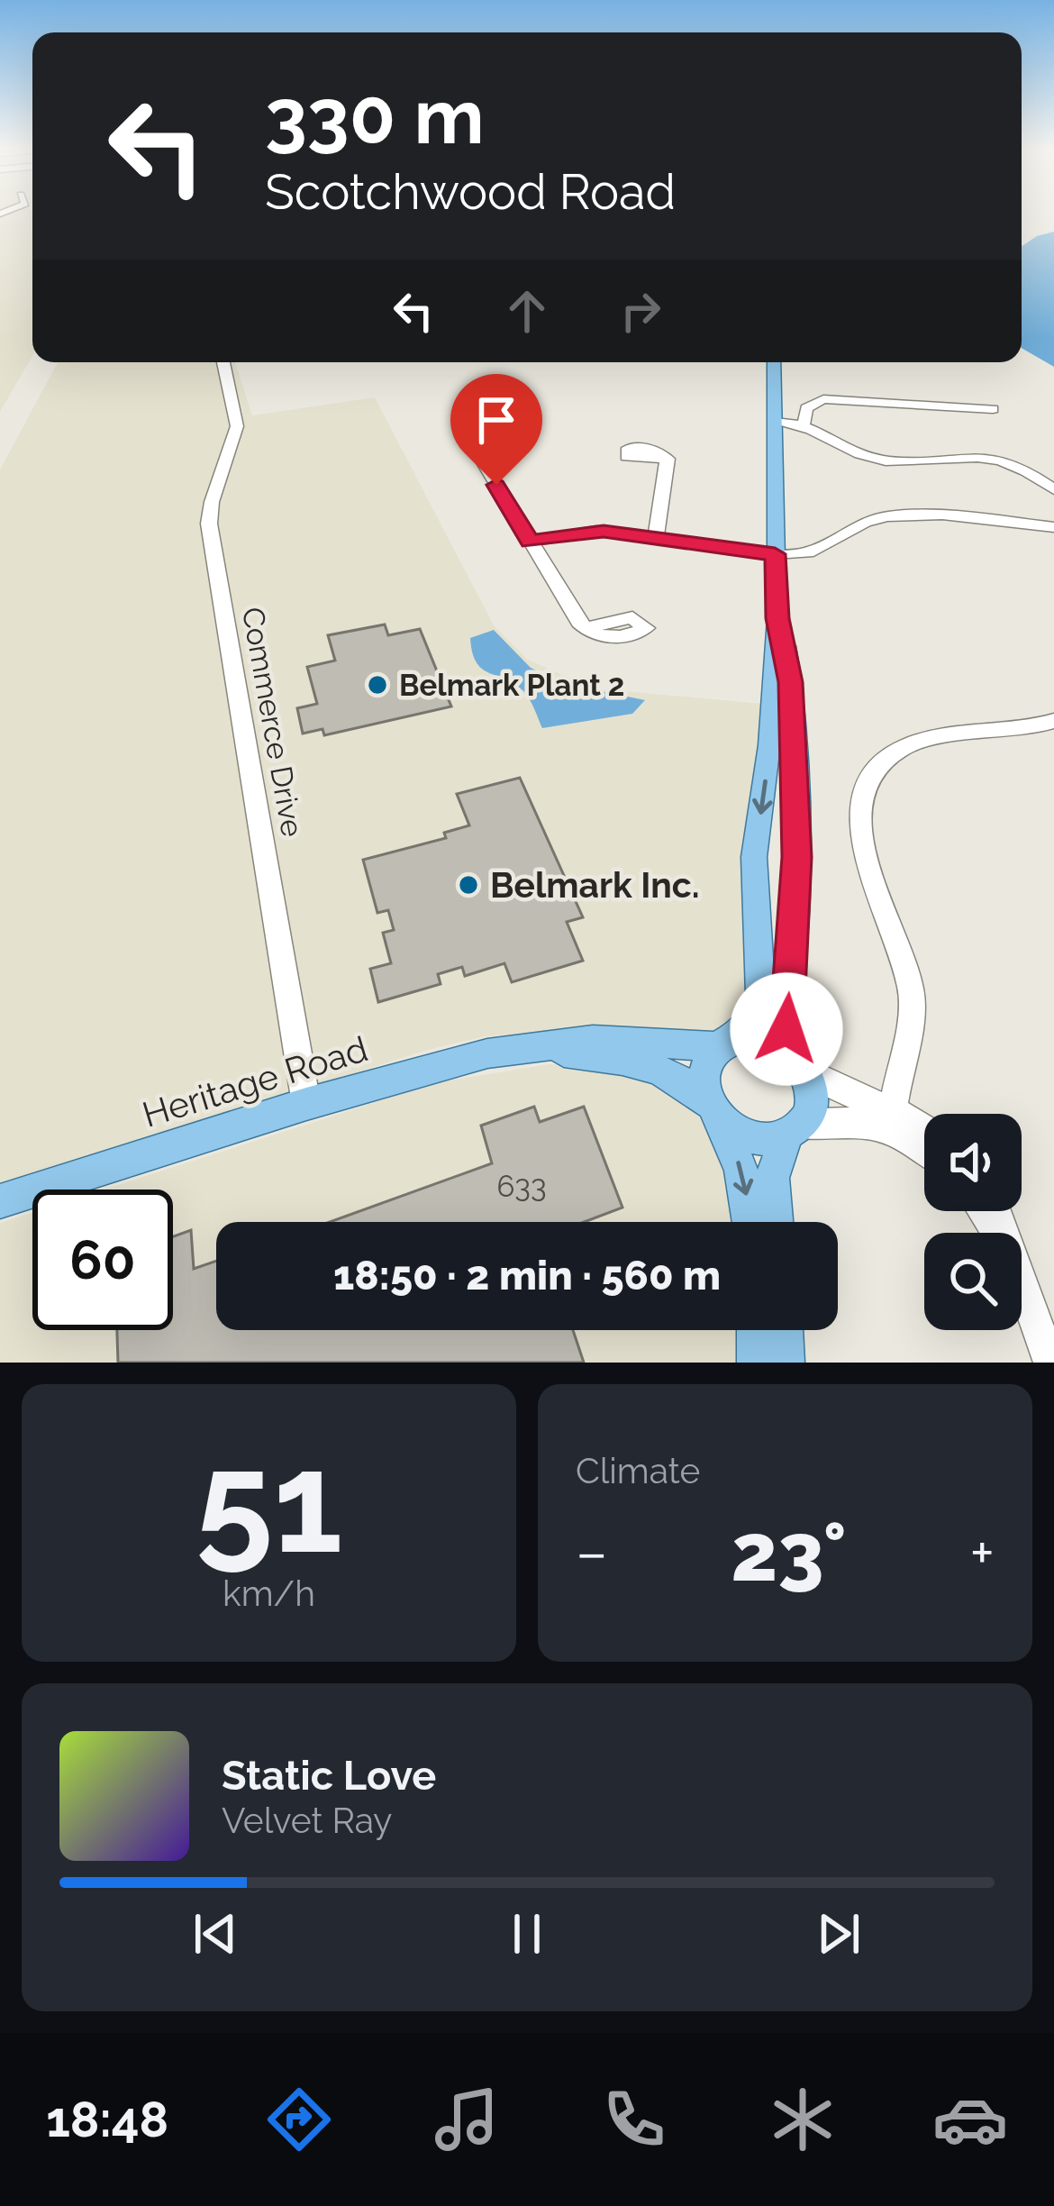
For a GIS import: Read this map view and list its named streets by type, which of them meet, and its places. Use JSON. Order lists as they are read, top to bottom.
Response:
{
  "streets": {
    "main road": ["Heritage Road"],
    "street": ["Commerce Drive"]
  },
  "crossings": [
    ["Commerce Drive", "Heritage Road"]
  ],
  "places": ["Belmark Plant 2", "Belmark Inc."],
  "house_numbers": ["633"],
  "page": {
    "turn": ["330 m", "Scotchwood Road"],
    "limit": "60",
    "trip": "18:50 · 2 min · 560 m",
    "tile": [
      ["51", "km/h"],
      "Climate"
    ],
    "heat": ["−", "23°", "+"],
    "song": ["Static Love", "Velvet Ray"],
    "tabs": "18:48"
  }
}
